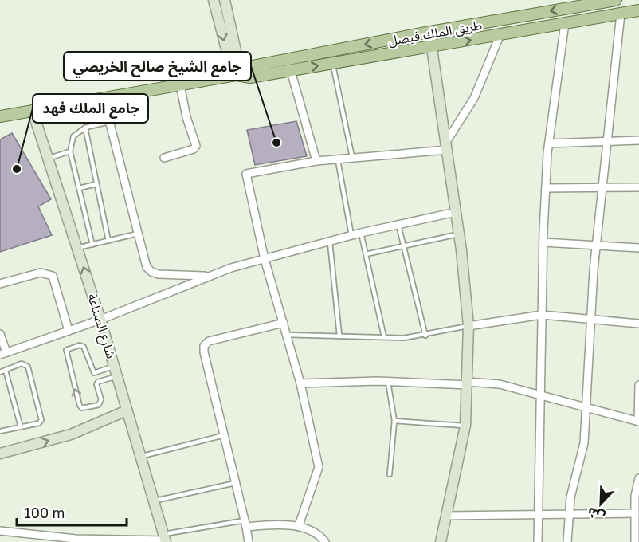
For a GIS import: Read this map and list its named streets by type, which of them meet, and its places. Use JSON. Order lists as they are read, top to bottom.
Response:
{
  "streets": {
    "main road": ["طريق الملك فيصل"],
    "street": ["شارع الصناعة"]
  },
  "crossings": [
    ["طريق الملك فيصل", "شارع الصناعة"]
  ],
  "places": ["جامع الشيخ صالح الخريصي", "جامع الملك فهد"],
  "scale_bar": "100 m",
  "north": "bottom left"
}
